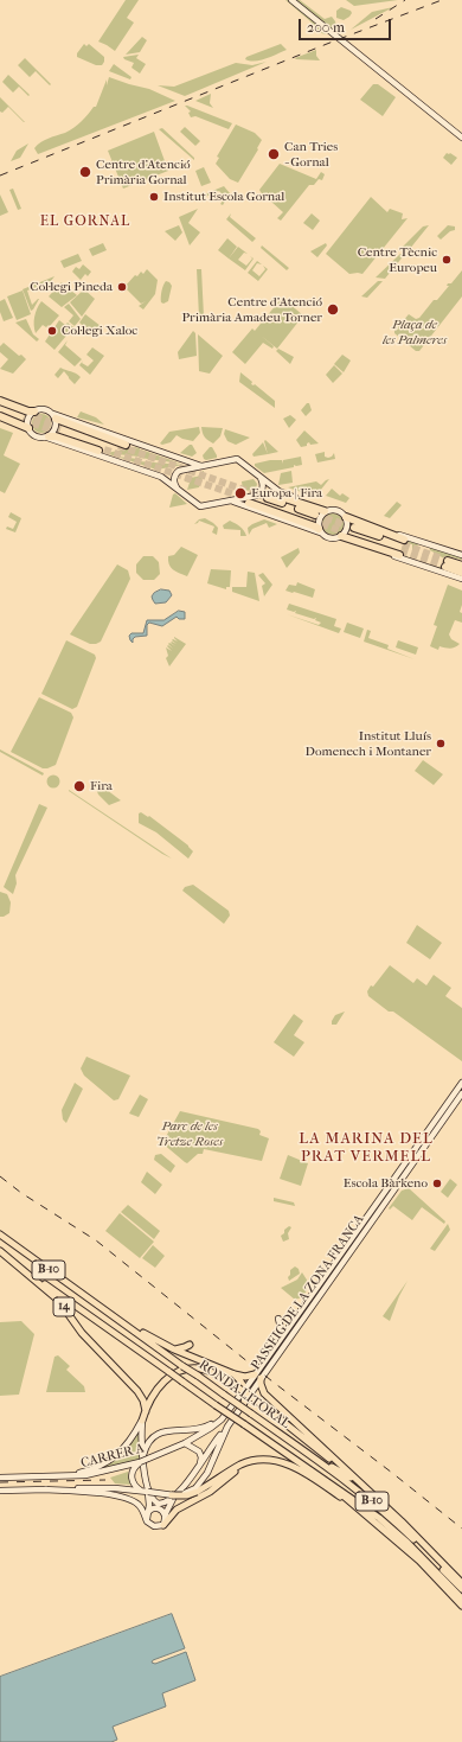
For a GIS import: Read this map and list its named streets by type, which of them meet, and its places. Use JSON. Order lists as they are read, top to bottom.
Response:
{
  "streets": {
    "highway": ["B-10", "14", "RONDA LITORAL"],
    "main road": ["PASSEIG DE LA ZONA FRANCA", "CARRER A"]
  },
  "crossings": [
    ["PASSEIG DE LA ZONA FRANCA", "CARRER A"],
    ["14", "RONDA LITORAL"]
  ],
  "districts": ["EL GORNAL", "LA MARINA DEL PRAT VERMELL"],
  "parks": ["Plaça de les Palmeres", "Parc de les Tretze Roses"],
  "places": [
    "Can Tries - Gornal",
    "Centre d'Atenció Primària Gornal",
    "Institut Escola Gornal",
    "Centre Tècnic Europeu",
    "Col·legi Pineda",
    "Centre d'Atenció Primària Amadeu Torner",
    "Col·legi Xaloc",
    "Europa | Fira",
    "Institut Lluís Domenech i Montaner",
    "Fira",
    "Escola Bàrkeno"
  ],
  "scale_bar": "200 m"
}
